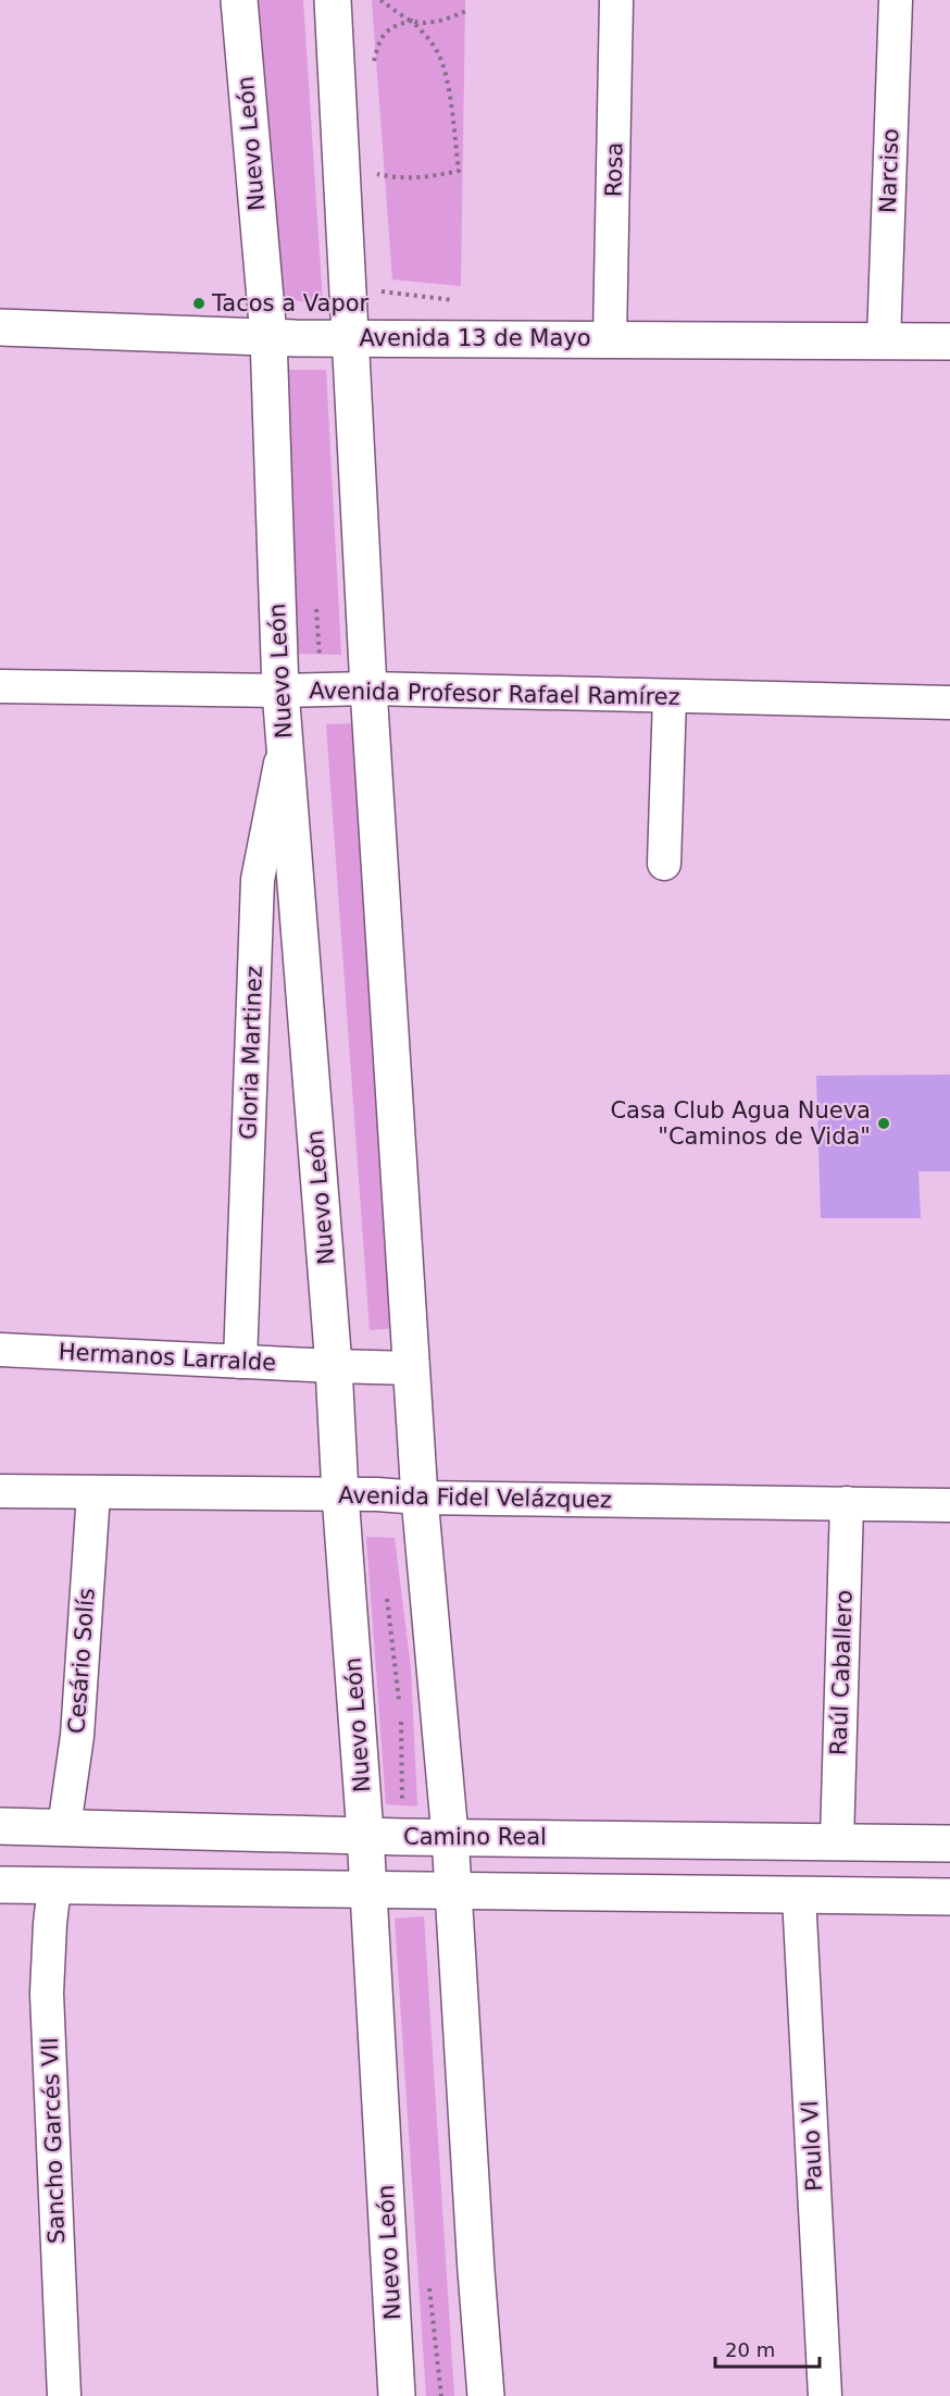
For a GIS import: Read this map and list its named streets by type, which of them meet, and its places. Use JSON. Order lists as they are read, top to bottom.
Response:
{
  "streets": {
    "street": [
      "Nuevo León",
      "Rosa",
      "Narciso",
      "Avenida 13 de Mayo",
      "Avenida Profesor Rafael Ramírez",
      "Gloria Martinez",
      "Hermanos Larralde",
      "Avenida Fidel Velázquez",
      "Cesário Solís",
      "Raúl Caballero",
      "Camino Real",
      "Sancho Garcés VII",
      "Paulo VI"
    ]
  },
  "crossings": [
    ["Nuevo León", "Avenida 13 de Mayo"],
    ["Nuevo León", "Avenida Profesor Rafael Ramírez"],
    ["Nuevo León", "Gloria Martinez"],
    ["Nuevo León", "Hermanos Larralde"],
    ["Nuevo León", "Avenida Fidel Velázquez"],
    ["Nuevo León", "Camino Real"],
    ["Rosa", "Avenida 13 de Mayo"],
    ["Narciso", "Avenida 13 de Mayo"],
    ["Gloria Martinez", "Hermanos Larralde"],
    ["Avenida Fidel Velázquez", "Cesário Solís"],
    ["Avenida Fidel Velázquez", "Raúl Caballero"],
    ["Cesário Solís", "Camino Real"],
    ["Raúl Caballero", "Camino Real"]
  ],
  "places": ["Tacos a Vapor", "Casa Club Agua Nueva \"Caminos de Vida\""],
  "scale_bar": "20 m"
}
